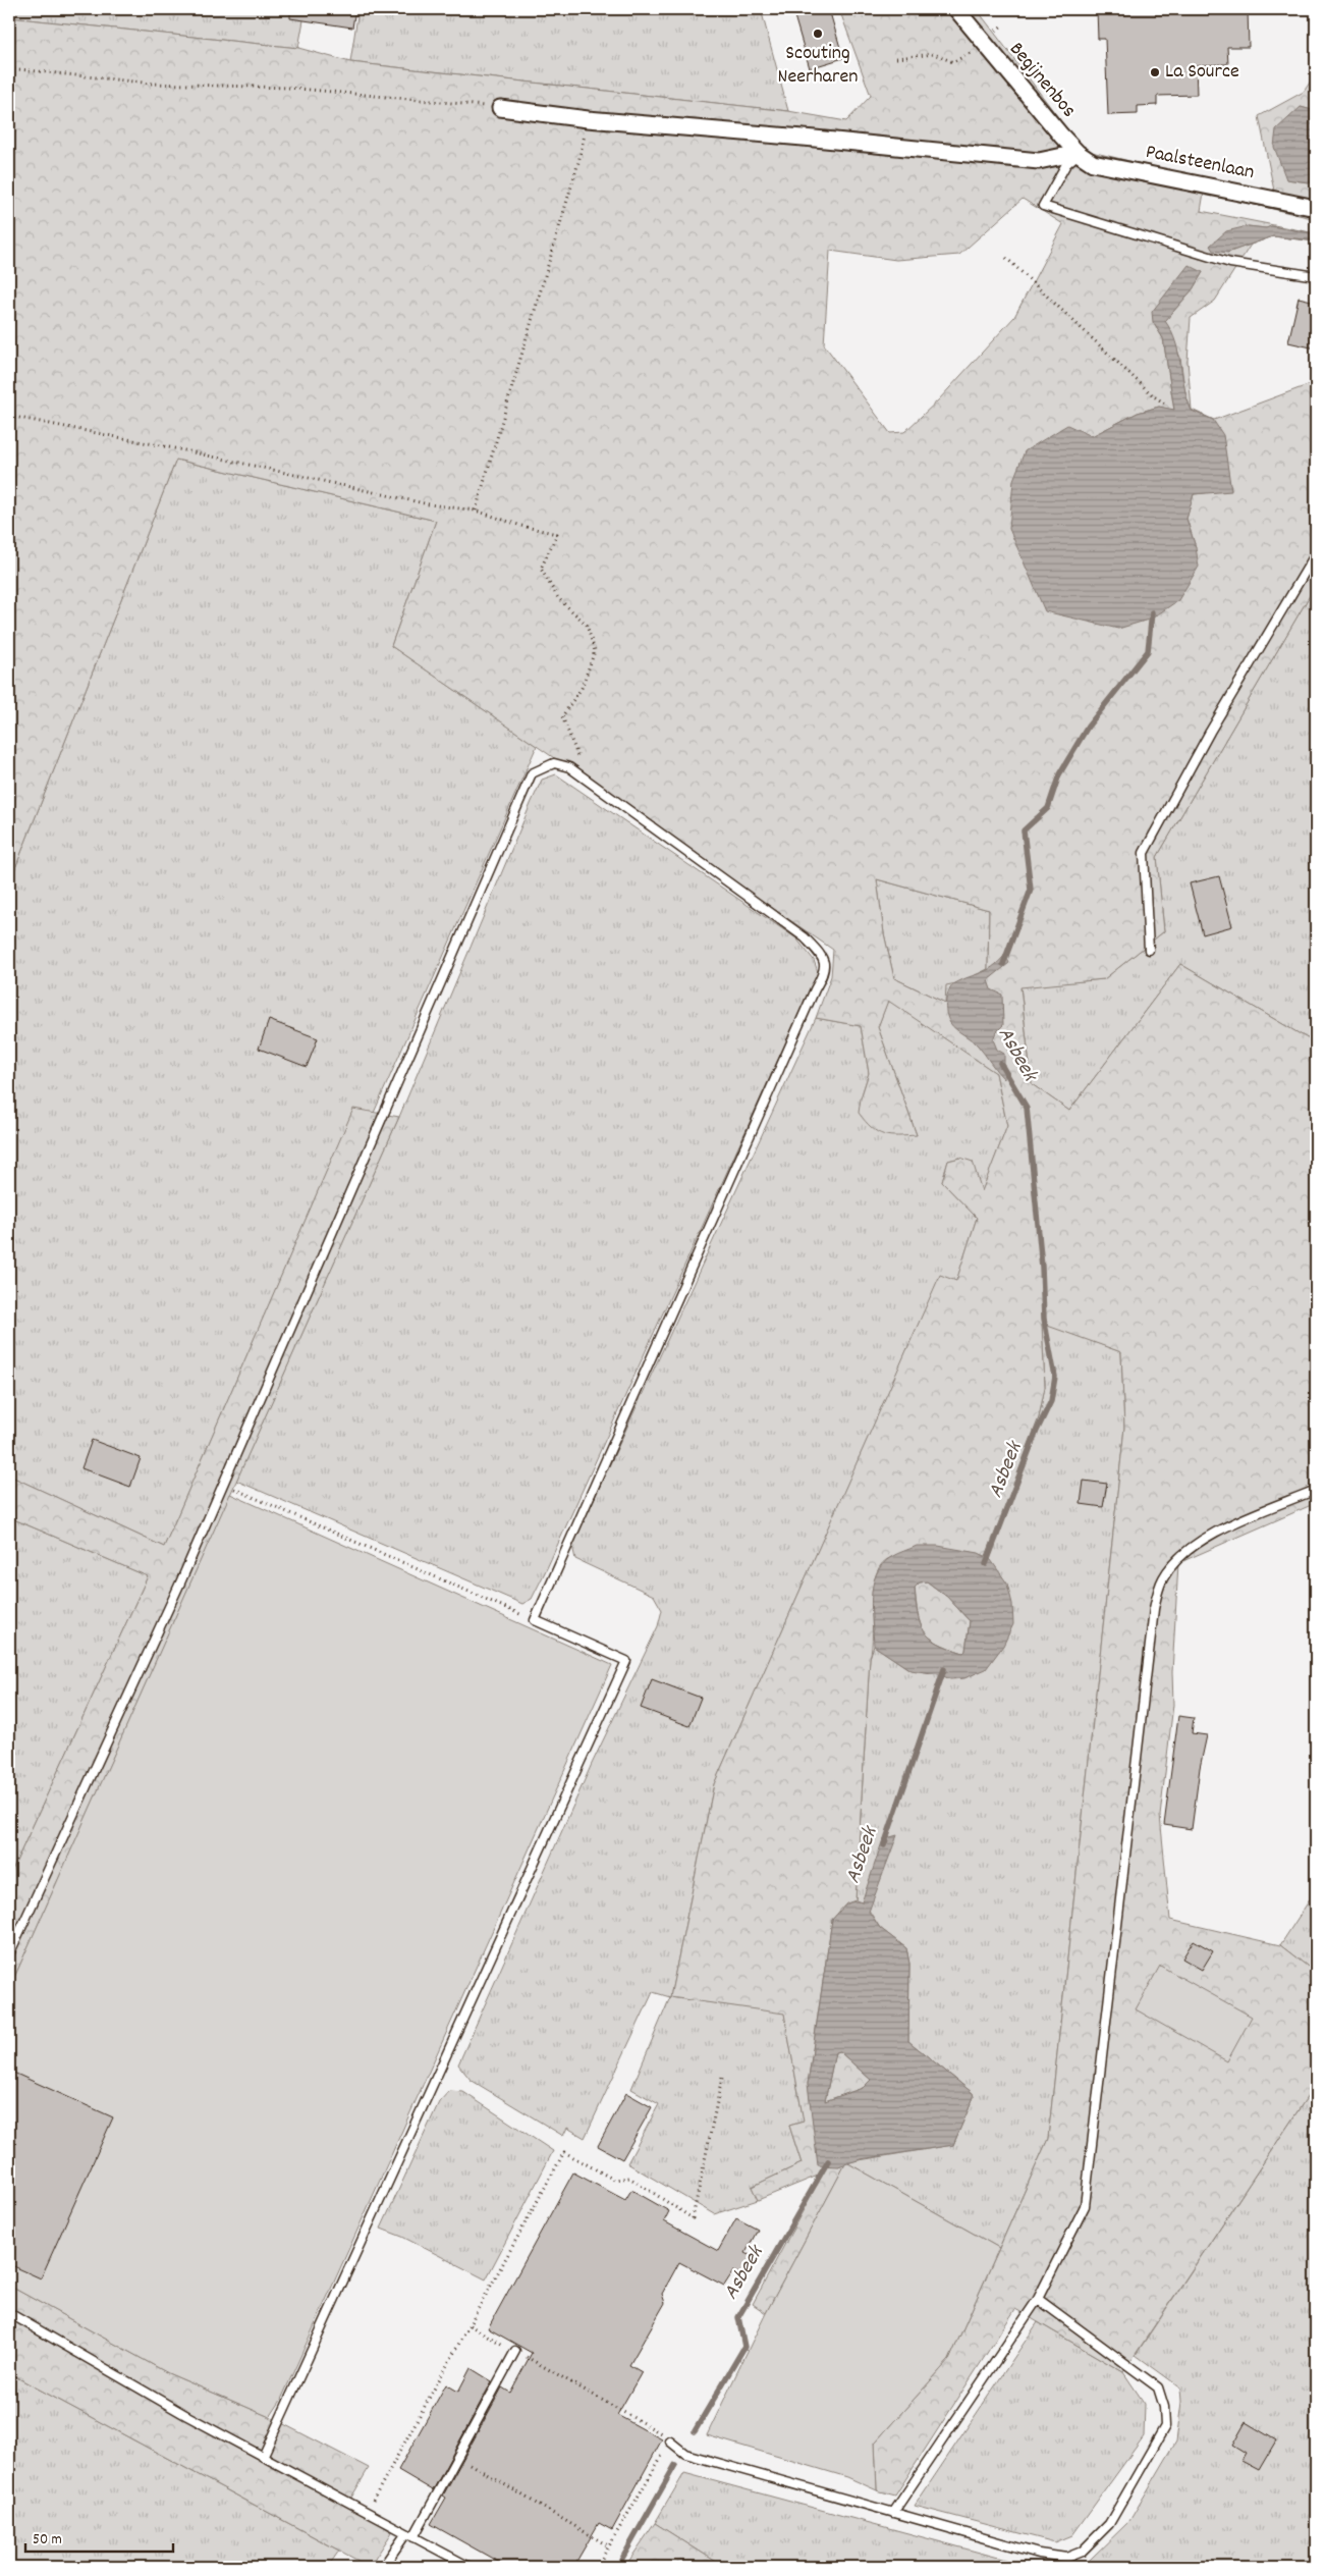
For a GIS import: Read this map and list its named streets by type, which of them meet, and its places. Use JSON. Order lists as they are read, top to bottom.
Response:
{
  "streets": {
    "street": ["Begijnenbos", "Paalsteenlaan"]
  },
  "crossings": [
    ["Begijnenbos", "Paalsteenlaan"]
  ],
  "water": ["Asbeek"],
  "places": ["Scouting Neerharen", "La Source"],
  "scale_bar": "50 m"
}
